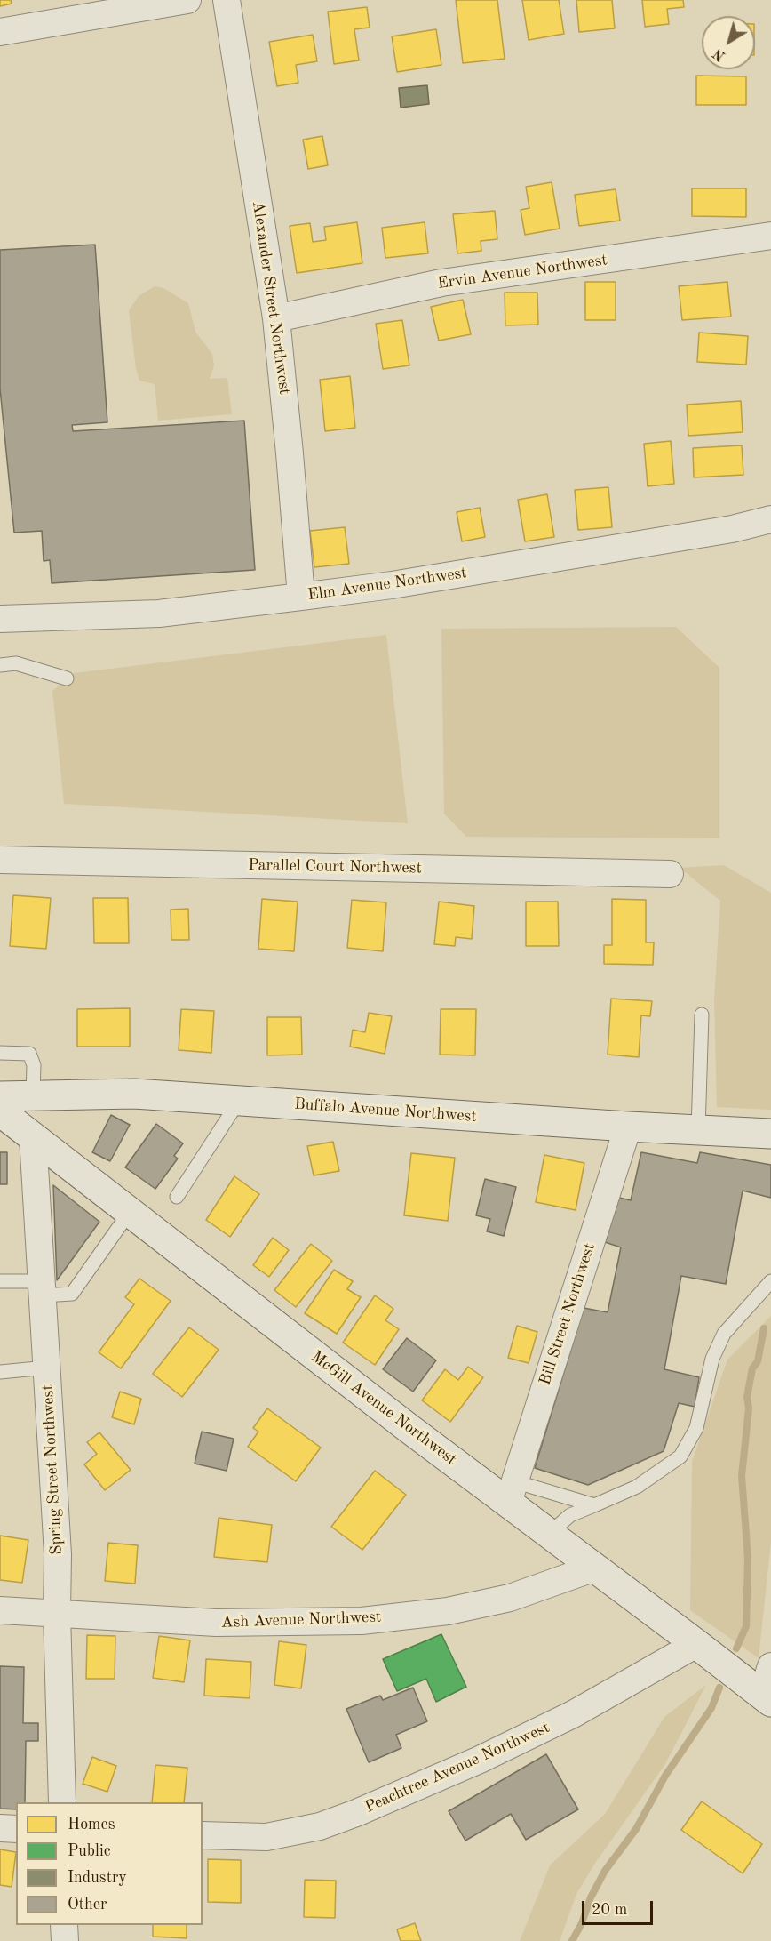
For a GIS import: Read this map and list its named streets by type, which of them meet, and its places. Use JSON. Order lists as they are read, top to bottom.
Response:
{
  "streets": {
    "street": [
      "Ervin Avenue Northwest",
      "Alexander Street Northwest",
      "Elm Avenue Northwest",
      "Parallel Court Northwest",
      "Buffalo Avenue Northwest",
      "Bill Street Northwest",
      "McGill Avenue Northwest",
      "Spring Street Northwest",
      "Ash Avenue Northwest",
      "Peachtree Avenue Northwest"
    ]
  },
  "crossings": [
    ["Ervin Avenue Northwest", "Alexander Street Northwest"],
    ["Alexander Street Northwest", "Elm Avenue Northwest"],
    ["Buffalo Avenue Northwest", "Bill Street Northwest"],
    ["Bill Street Northwest", "McGill Avenue Northwest"],
    ["McGill Avenue Northwest", "Spring Street Northwest"],
    ["McGill Avenue Northwest", "Ash Avenue Northwest"],
    ["McGill Avenue Northwest", "Peachtree Avenue Northwest"],
    ["Spring Street Northwest", "Ash Avenue Northwest"]
  ],
  "legend": [
    "Homes",
    "Public",
    "Industry",
    "Other"
  ],
  "scale_bar": "20 m",
  "north": "bottom left"
}
